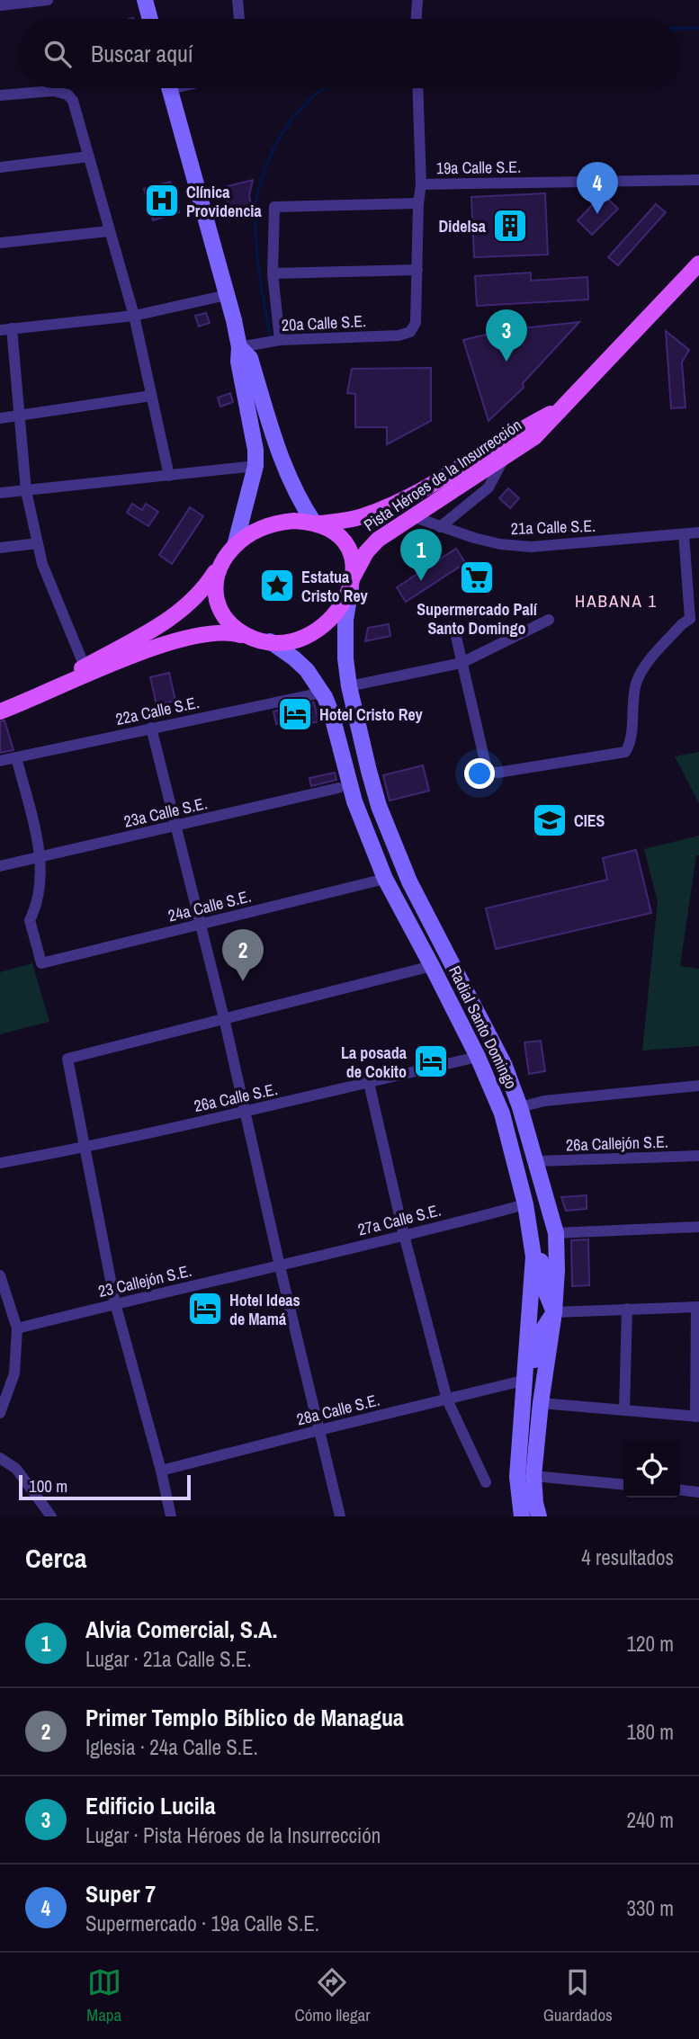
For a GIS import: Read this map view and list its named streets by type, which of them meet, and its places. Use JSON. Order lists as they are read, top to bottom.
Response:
{
  "streets": {
    "main road": ["Pista Héroes de la Insurrección", "Radial Santo Domingo"],
    "street": [
      "19a Calle S.E.",
      "20a Calle S.E.",
      "21a Calle S.E.",
      "22a Calle S.E.",
      "23a Calle S.E.",
      "24a Calle S.E.",
      "26a Calle S.E.",
      "26a Callejón S.E.",
      "27a Calle S.E.",
      "23 Callejón S.E.",
      "28a Calle S.E."
    ]
  },
  "crossings": [
    ["19a Calle S.E.", "20a Calle S.E."],
    ["Pista Héroes de la Insurrección", "21a Calle S.E."],
    ["Pista Héroes de la Insurrección", "Radial Santo Domingo"],
    ["22a Calle S.E.", "Radial Santo Domingo"],
    ["23a Calle S.E.", "24a Calle S.E."],
    ["24a Calle S.E.", "Radial Santo Domingo"],
    ["Radial Santo Domingo", "26a Calle S.E."],
    ["Radial Santo Domingo", "26a Callejón S.E."],
    ["Radial Santo Domingo", "27a Calle S.E."],
    ["Radial Santo Domingo", "28a Calle S.E."],
    ["27a Calle S.E.", "23 Callejón S.E."]
  ],
  "districts": ["HABANA 1"],
  "places": {
    "hospital": ["Clínica Providencia"],
    "building": ["Didelsa"],
    "supermarket": ["Supermercado Palí Santo Domingo"],
    "place": ["Estatua Cristo Rey"],
    "hotel": ["Hotel Cristo Rey", "La posada de Cokito", "Hotel Ideas de Mamá"],
    "school or university": ["CIES"]
  },
  "scale_bar": "100 m",
  "page": {
    "search": "Buscar aquí",
    "pins": [
      "4",
      "3",
      "1",
      "2"
    ],
    "scale": "100 m",
    "heading": ["Cerca", "4 resultados"],
    "list": [
      {
        "mark": "1",
        "name": "Alvia Comercial, S.A.",
        "note": "Lugar · 21a Calle S.E.",
        "value": "120 m"
      },
      {
        "mark": "2",
        "name": "Primer Templo Bíblico de Managua",
        "note": "Iglesia · 24a Calle S.E.",
        "value": "180 m"
      },
      {
        "mark": "3",
        "name": "Edificio Lucila",
        "note": "Lugar · Pista Héroes de la Insurrección",
        "value": "240 m"
      },
      {
        "mark": "4",
        "name": "Super 7",
        "note": "Supermercado · 19a Calle S.E.",
        "value": "330 m"
      }
    ],
    "nav": ["Mapa", "Cómo llegar", "Guardados"]
  }
}
